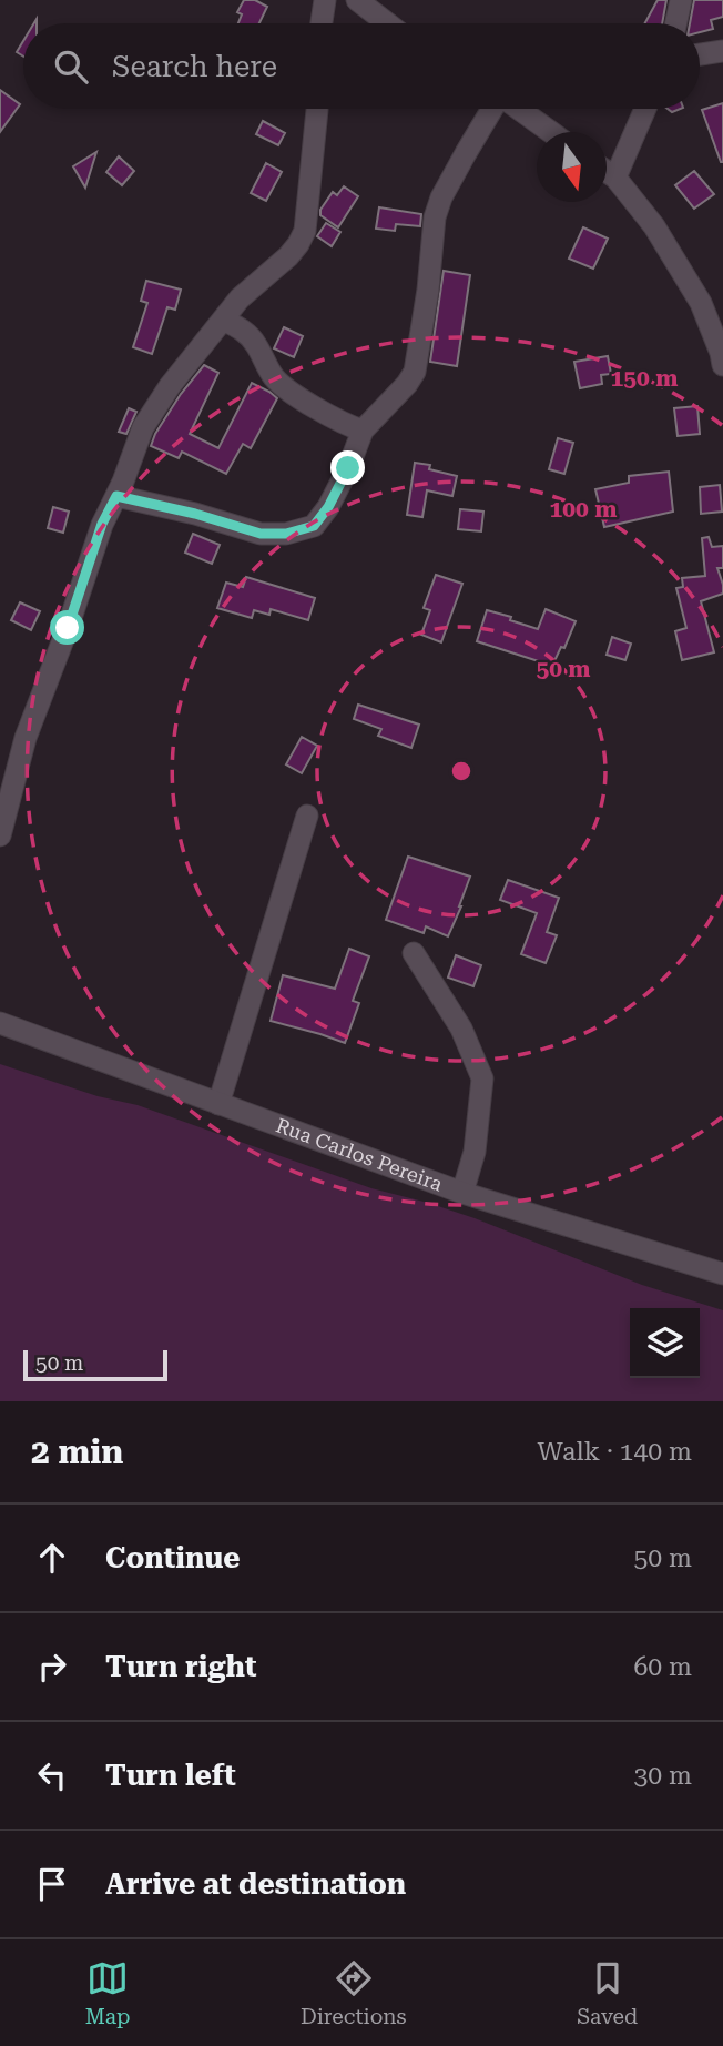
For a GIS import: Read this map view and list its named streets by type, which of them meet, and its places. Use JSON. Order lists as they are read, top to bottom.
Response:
{
  "streets": {
    "street": ["Rua Carlos Pereira"]
  },
  "scale_bar": "50 m",
  "north": "bottom",
  "page": {
    "search": "Search here",
    "scale": "50 m",
    "heading": ["2 min", "Walk · 140 m"],
    "list": [
      ["Continue", "50 m"],
      ["Turn right", "60 m"],
      ["Turn left", "30 m"],
      "Arrive at destination"
    ],
    "nav": ["Map", "Directions", "Saved"]
  },
  "rings": ["150 m", "100 m", "50 m"]
}
